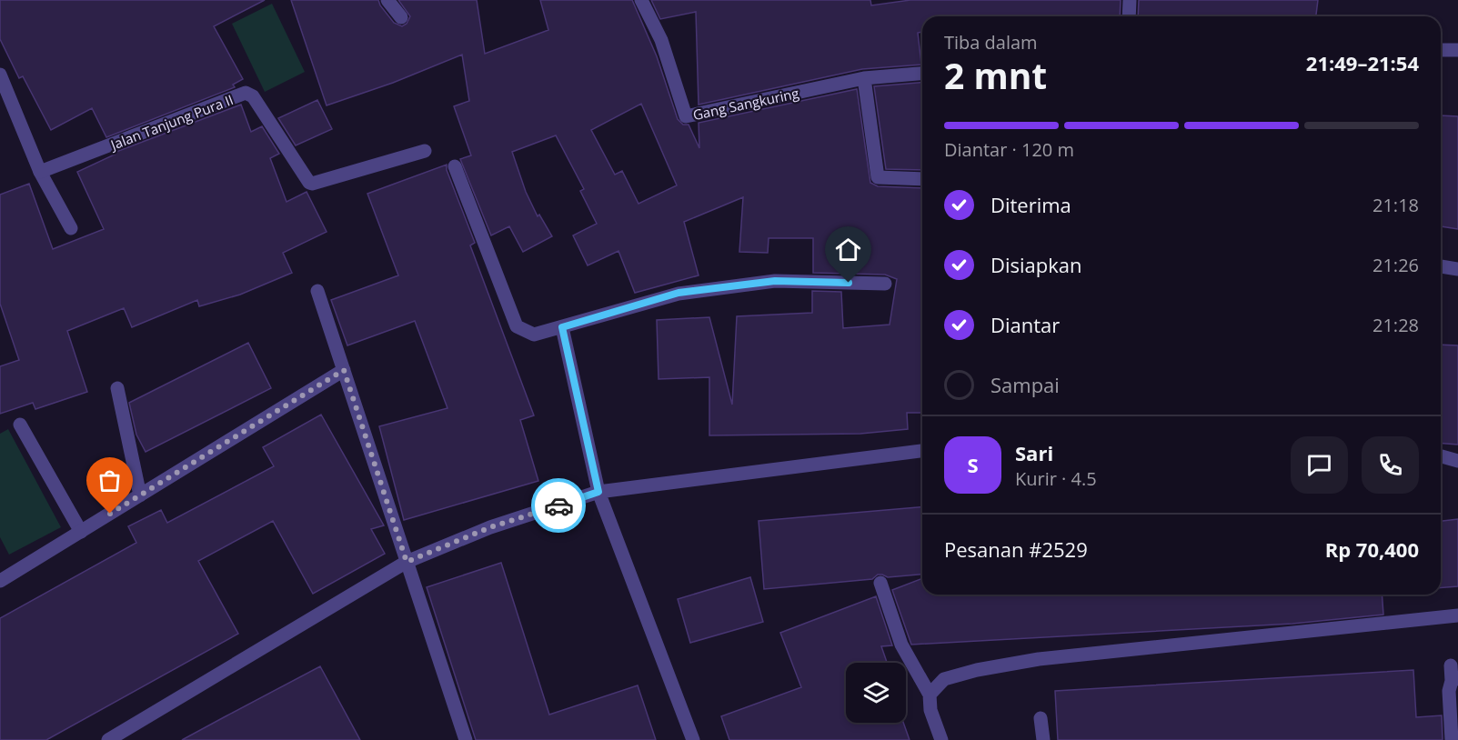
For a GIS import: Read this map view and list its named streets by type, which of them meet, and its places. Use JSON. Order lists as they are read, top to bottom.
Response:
{
  "streets": {
    "street": ["Gang Sangkuring", "Jalan Tanjung Pura II"]
  },
  "page": {
    "heading": ["2 mnt", "Tiba dalam", "21:49–21:54"],
    "panel": [
      "Sari",
      "Kurir · 4.5",
      "Pesanan #2529",
      "Rp 70,400"
    ],
    "bar": "Diantar · 120 m",
    "list": [
      ["Diterima", "21:18"],
      ["Disiapkan", "21:26"],
      ["Diantar", "21:28"],
      "Sampai"
    ],
    "round": "S"
  }
}
